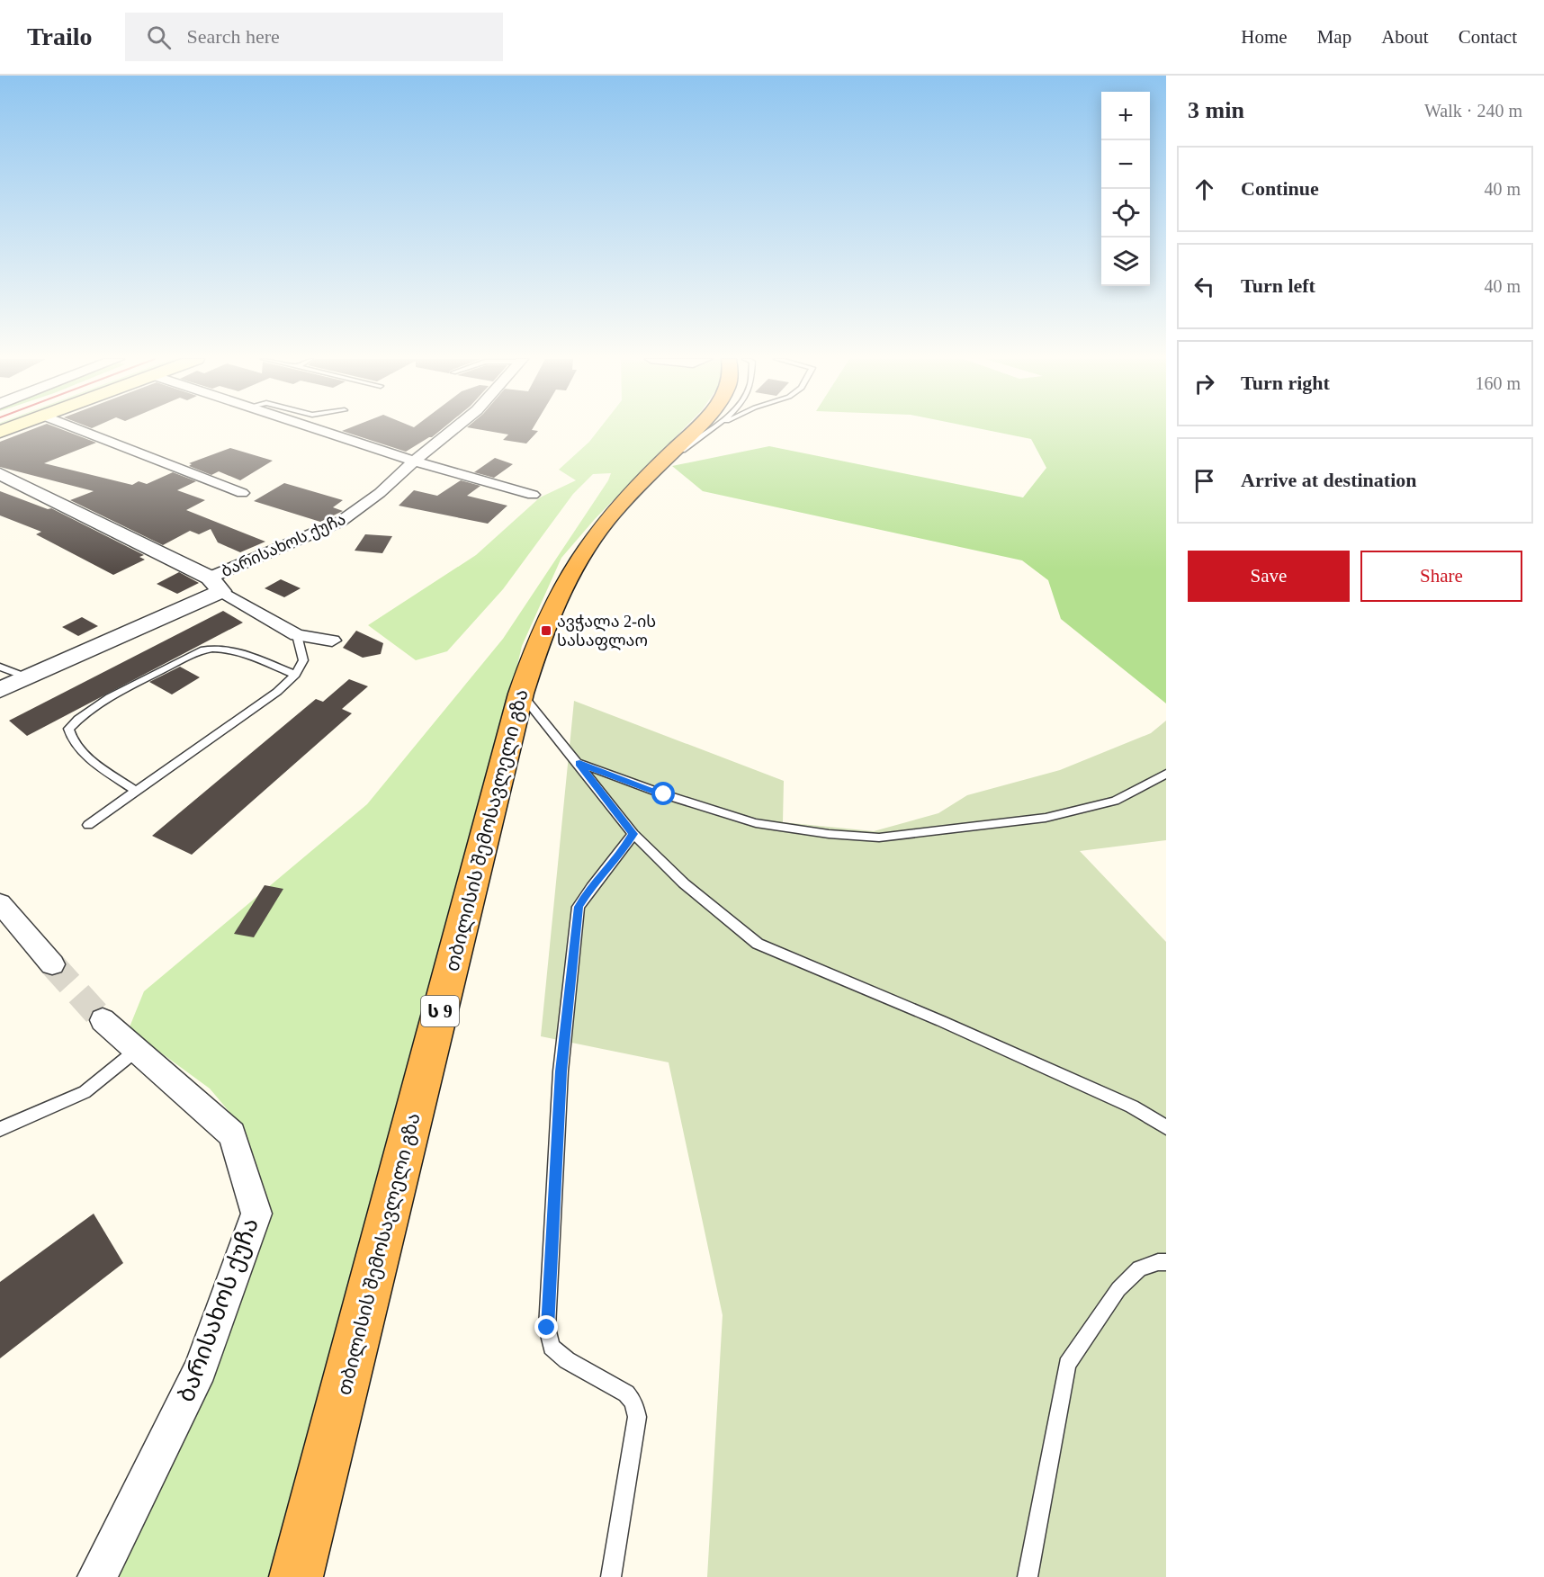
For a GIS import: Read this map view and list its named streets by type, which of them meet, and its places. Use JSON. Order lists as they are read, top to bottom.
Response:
{
  "streets": {
    "highway": ["თბილისის შემოსავლელი გზა", "ს 9"],
    "street": ["ბარისახოს ქუჩა"]
  },
  "places": {
    "transit": ["ავჭალა 2-ის სასაფლაო"]
  },
  "page": {
    "header": "Trailo",
    "search": "Search here",
    "nav": [
      "Home",
      "Map",
      "About",
      "Contact"
    ],
    "heading": ["3 min", "Walk · 240 m"],
    "map_buttons": ["+", "−"],
    "list": [
      ["Continue", "40 m"],
      ["Turn left", "40 m"],
      ["Turn right", "160 m"],
      "Arrive at destination"
    ],
    "buttons": ["Save", "Share"]
  }
}
